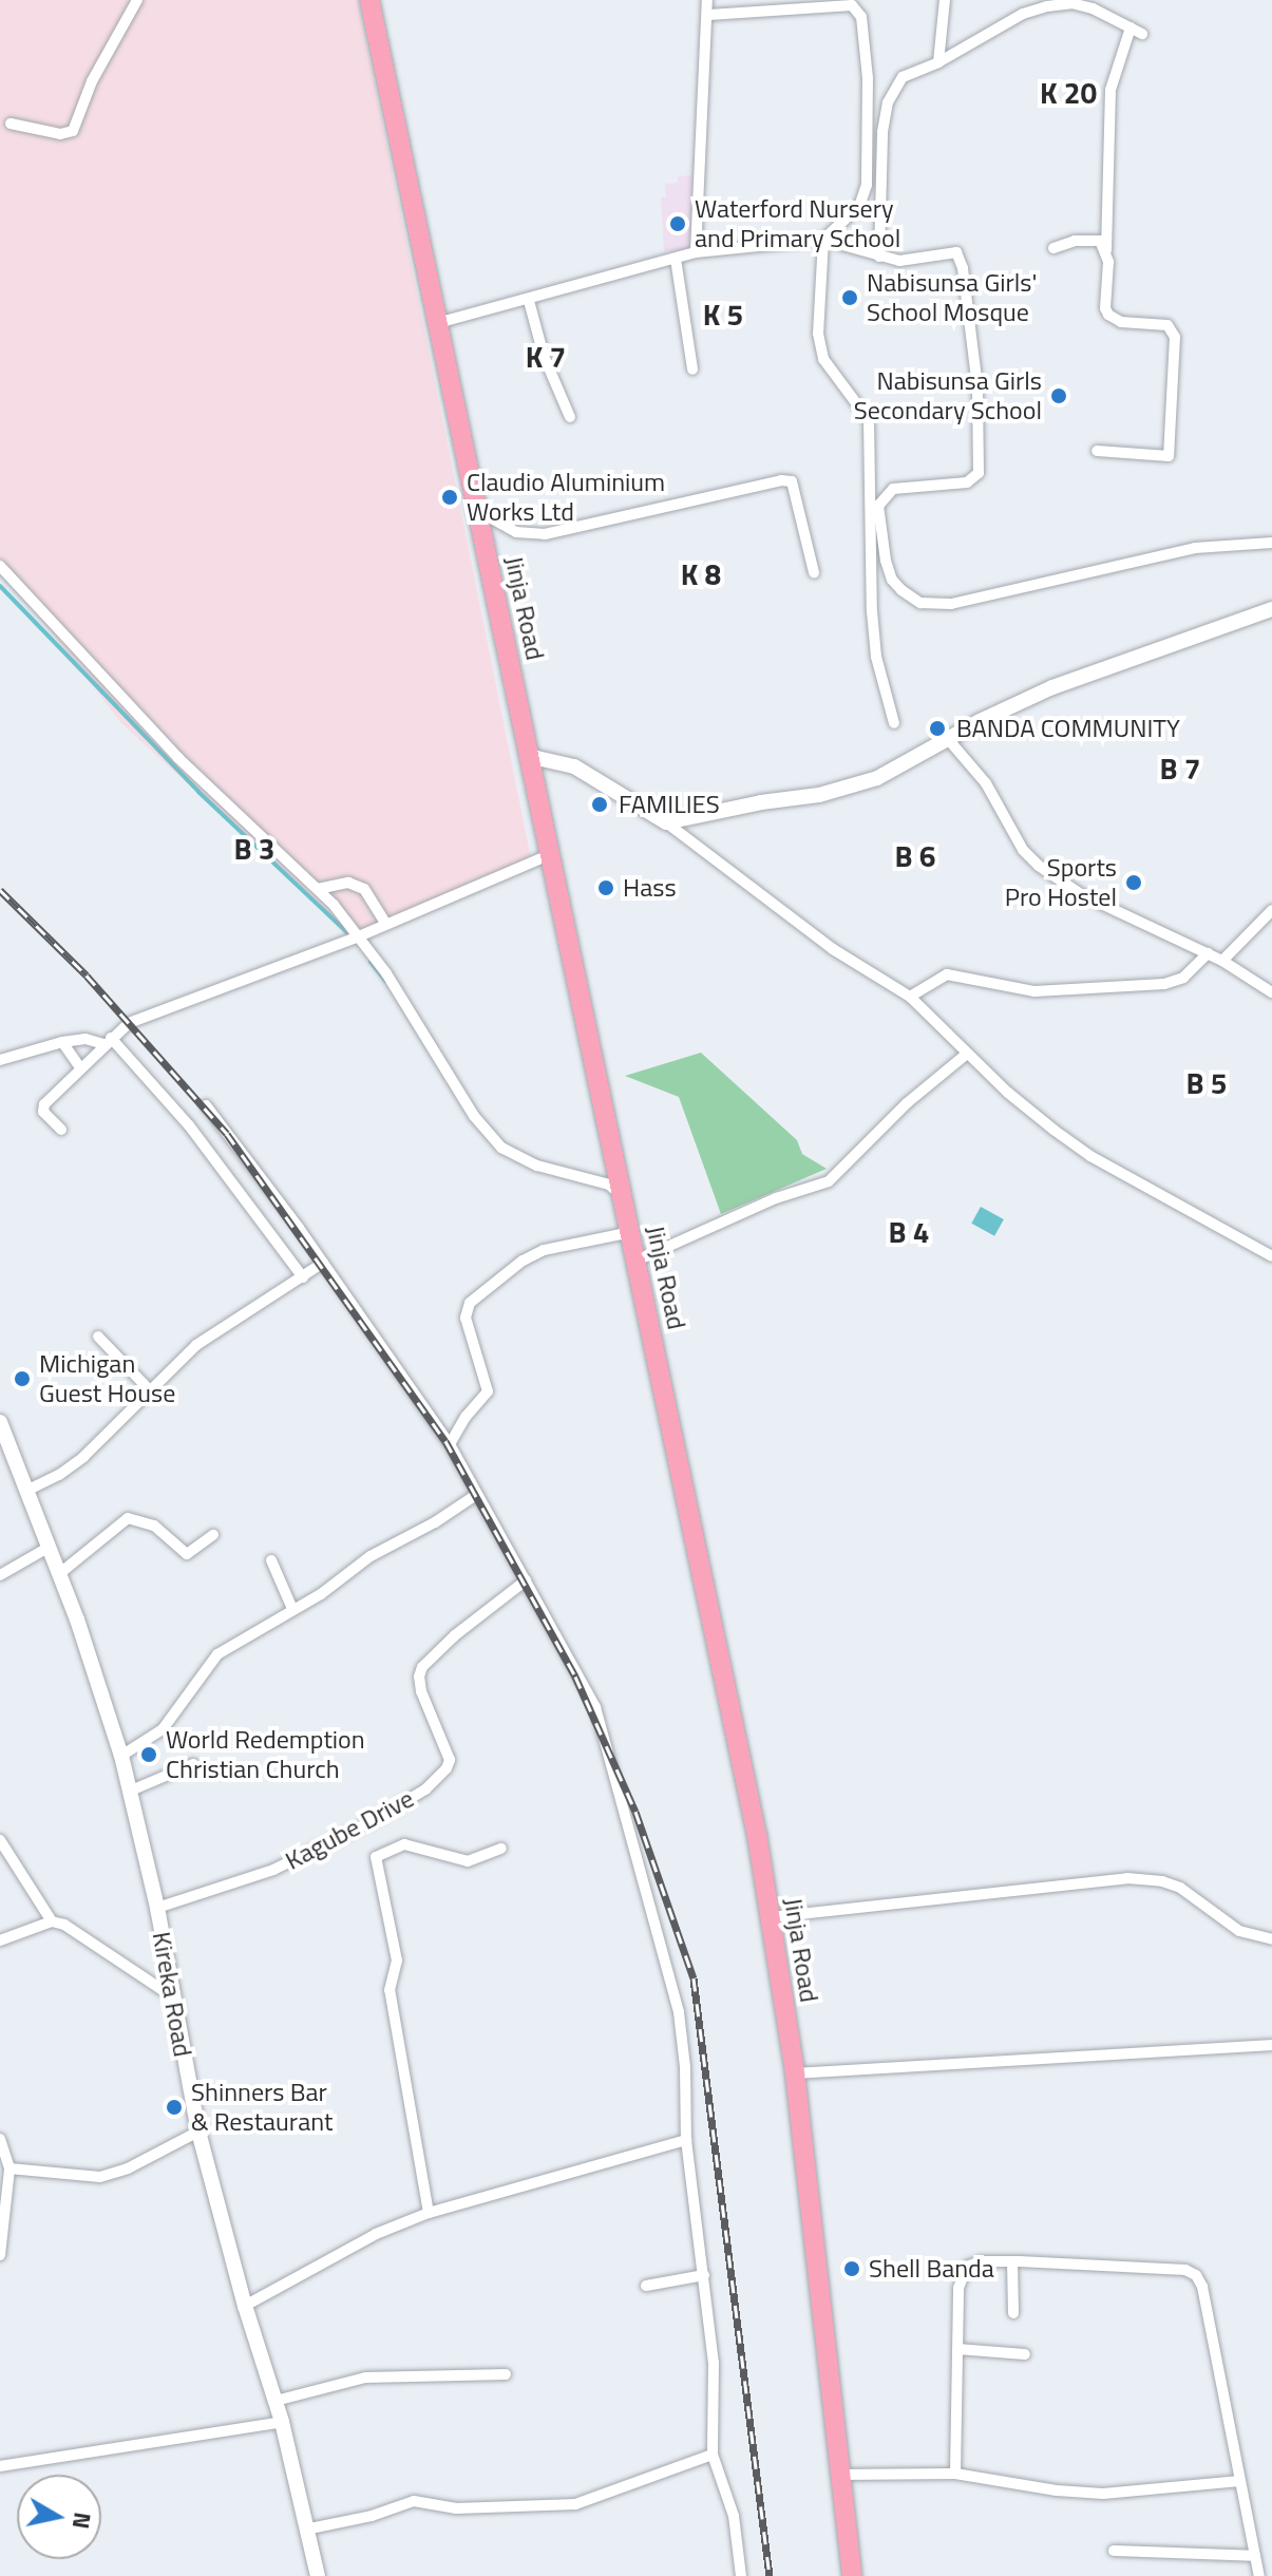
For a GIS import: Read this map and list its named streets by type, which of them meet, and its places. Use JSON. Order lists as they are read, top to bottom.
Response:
{
  "streets": {
    "highway": ["Jinja Road"],
    "main road": ["Kireka Road"],
    "street": ["Kagube Drive"]
  },
  "crossings": [
    ["Kagube Drive", "Kireka Road"]
  ],
  "districts": [
    "K 20",
    "K 5",
    "K 7",
    "K 8",
    "B 7",
    "B 3",
    "B 6",
    "B 5",
    "B 4"
  ],
  "places": [
    "Waterford Nursery and Primary School",
    "Nabisunsa Girls' School Mosque",
    "Nabisunsa Girls Secondary School",
    "Claudio Aluminium Works Ltd",
    "BANDA COMMUNITY",
    "FAMILIES",
    "Sports Pro Hostel",
    "Hass",
    "Michigan Guest House",
    "World Redemption Christian Church",
    "Shinners Bar & Restaurant",
    "Shell Banda"
  ],
  "north": "right"
}
